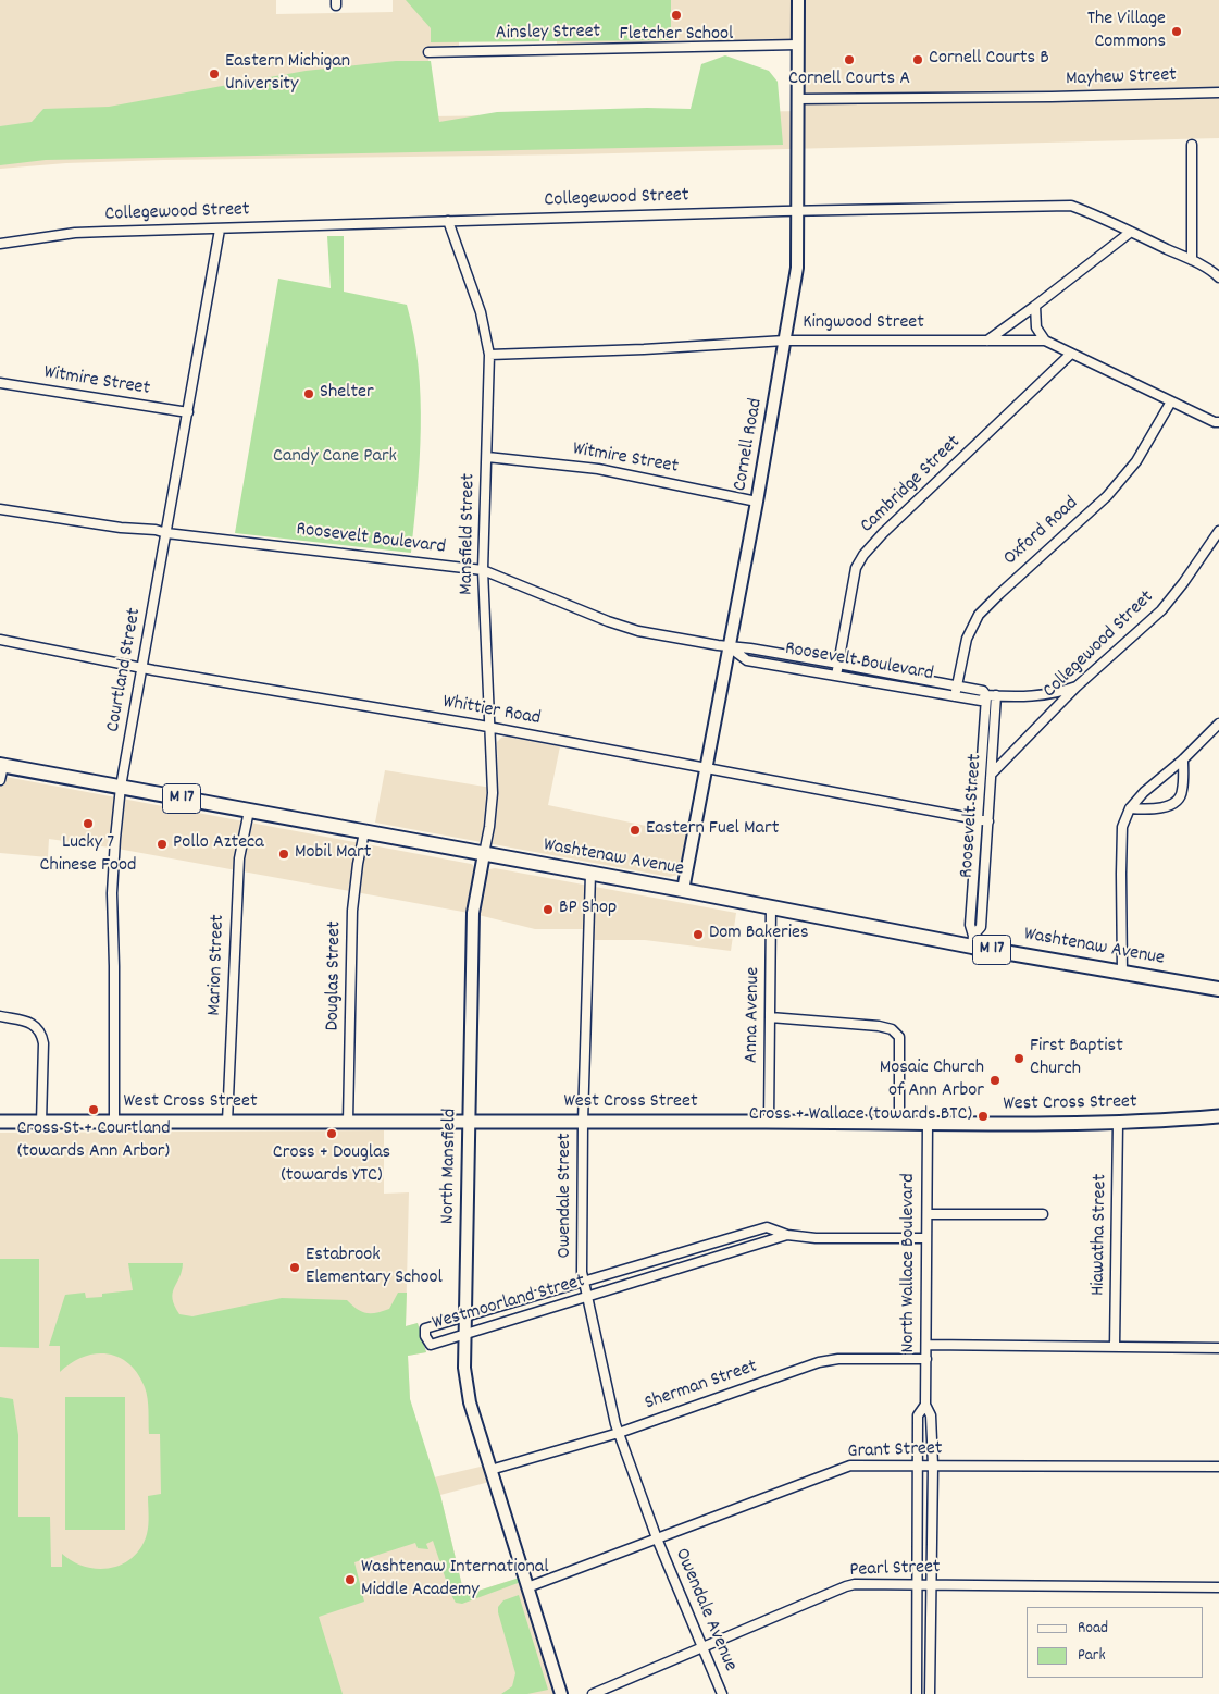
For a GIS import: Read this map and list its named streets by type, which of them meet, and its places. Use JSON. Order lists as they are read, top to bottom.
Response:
{
  "streets": {
    "main road": ["M 17", "Washtenaw Avenue", "West Cross Street"],
    "street": [
      "Ainsley Street",
      "Mayhew Street",
      "Collegewood Street",
      "Kingwood Street",
      "Witmire Street",
      "Cornell Road",
      "Cambridge Street",
      "Oxford Road",
      "Mansfield Street",
      "Roosevelt Boulevard",
      "Courtland Street",
      "Whittier Road",
      "Roosevelt Street",
      "Marion Street",
      "Douglas Street",
      "Anna Avenue",
      "North Mansfield",
      "Owendale Street",
      "Hiawatha Street",
      "North Wallace Boulevard",
      "Westmoorland Street",
      "Sherman Street",
      "Grant Street",
      "Pearl Street",
      "Owendale Avenue"
    ]
  },
  "crossings": [
    ["Ainsley Street", "Cornell Road"],
    ["Mayhew Street", "Cornell Road"],
    ["Collegewood Street", "Cornell Road"],
    ["Collegewood Street", "Mansfield Street"],
    ["Collegewood Street", "Roosevelt Boulevard"],
    ["Collegewood Street", "Courtland Street"],
    ["Collegewood Street", "Roosevelt Street"],
    ["Kingwood Street", "Cornell Road"],
    ["Kingwood Street", "Cambridge Street"],
    ["Kingwood Street", "Oxford Road"],
    ["Kingwood Street", "Mansfield Street"],
    ["Witmire Street", "Cornell Road"],
    ["Witmire Street", "Mansfield Street"],
    ["Witmire Street", "Courtland Street"],
    ["Cornell Road", "Roosevelt Boulevard"],
    ["Cornell Road", "Whittier Road"],
    ["Cornell Road", "Washtenaw Avenue"],
    ["Cambridge Street", "Roosevelt Boulevard"],
    ["Oxford Road", "Roosevelt Boulevard"],
    ["Mansfield Street", "Roosevelt Boulevard"],
    ["Mansfield Street", "Whittier Road"],
    ["Mansfield Street", "Washtenaw Avenue"],
    ["Mansfield Street", "North Mansfield"],
    ["Roosevelt Boulevard", "Courtland Street"],
    ["Roosevelt Boulevard", "Roosevelt Street"],
    ["Courtland Street", "Whittier Road"],
    ["Courtland Street", "Washtenaw Avenue"],
    ["Courtland Street", "West Cross Street"],
    ["Whittier Road", "Roosevelt Street"],
    ["Roosevelt Street", "Washtenaw Avenue"],
    ["Washtenaw Avenue", "Marion Street"],
    ["Washtenaw Avenue", "Douglas Street"],
    ["Washtenaw Avenue", "Anna Avenue"],
    ["Washtenaw Avenue", "North Mansfield"],
    ["Washtenaw Avenue", "Owendale Street"],
    ["Marion Street", "West Cross Street"],
    ["Douglas Street", "West Cross Street"],
    ["Anna Avenue", "West Cross Street"],
    ["West Cross Street", "North Mansfield"],
    ["West Cross Street", "Owendale Street"],
    ["West Cross Street", "Hiawatha Street"],
    ["West Cross Street", "North Wallace Boulevard"],
    ["North Mansfield", "Westmoorland Street"],
    ["North Mansfield", "Sherman Street"],
    ["North Mansfield", "Grant Street"],
    ["Owendale Street", "Westmoorland Street"],
    ["Owendale Street", "Sherman Street"],
    ["Owendale Street", "Grant Street"],
    ["Owendale Street", "Owendale Avenue"],
    ["North Wallace Boulevard", "Westmoorland Street"],
    ["North Wallace Boulevard", "Sherman Street"],
    ["North Wallace Boulevard", "Grant Street"],
    ["North Wallace Boulevard", "Pearl Street"],
    ["Grant Street", "Owendale Avenue"],
    ["Pearl Street", "Owendale Avenue"]
  ],
  "parks": ["Candy Cane Park"],
  "places": [
    "Fletcher School",
    "The Village Commons",
    "Cornell Courts A",
    "Cornell Courts B",
    "Eastern Michigan University",
    "Shelter",
    "Lucky 7 Chinese Food",
    "Eastern Fuel Mart",
    "Pollo Azteca",
    "Mobil Mart",
    "BP Shop",
    "Dom Bakeries",
    "First Baptist Church",
    "Mosaic Church of Ann Arbor",
    "Cross St + Courtland (towards Ann Arbor)",
    "Cross + Wallace (towards BTC)",
    "Cross + Douglas (towards YTC)",
    "Estabrook Elementary School",
    "Washtenaw International Middle Academy"
  ],
  "legend": ["Road", "Park"]
}
